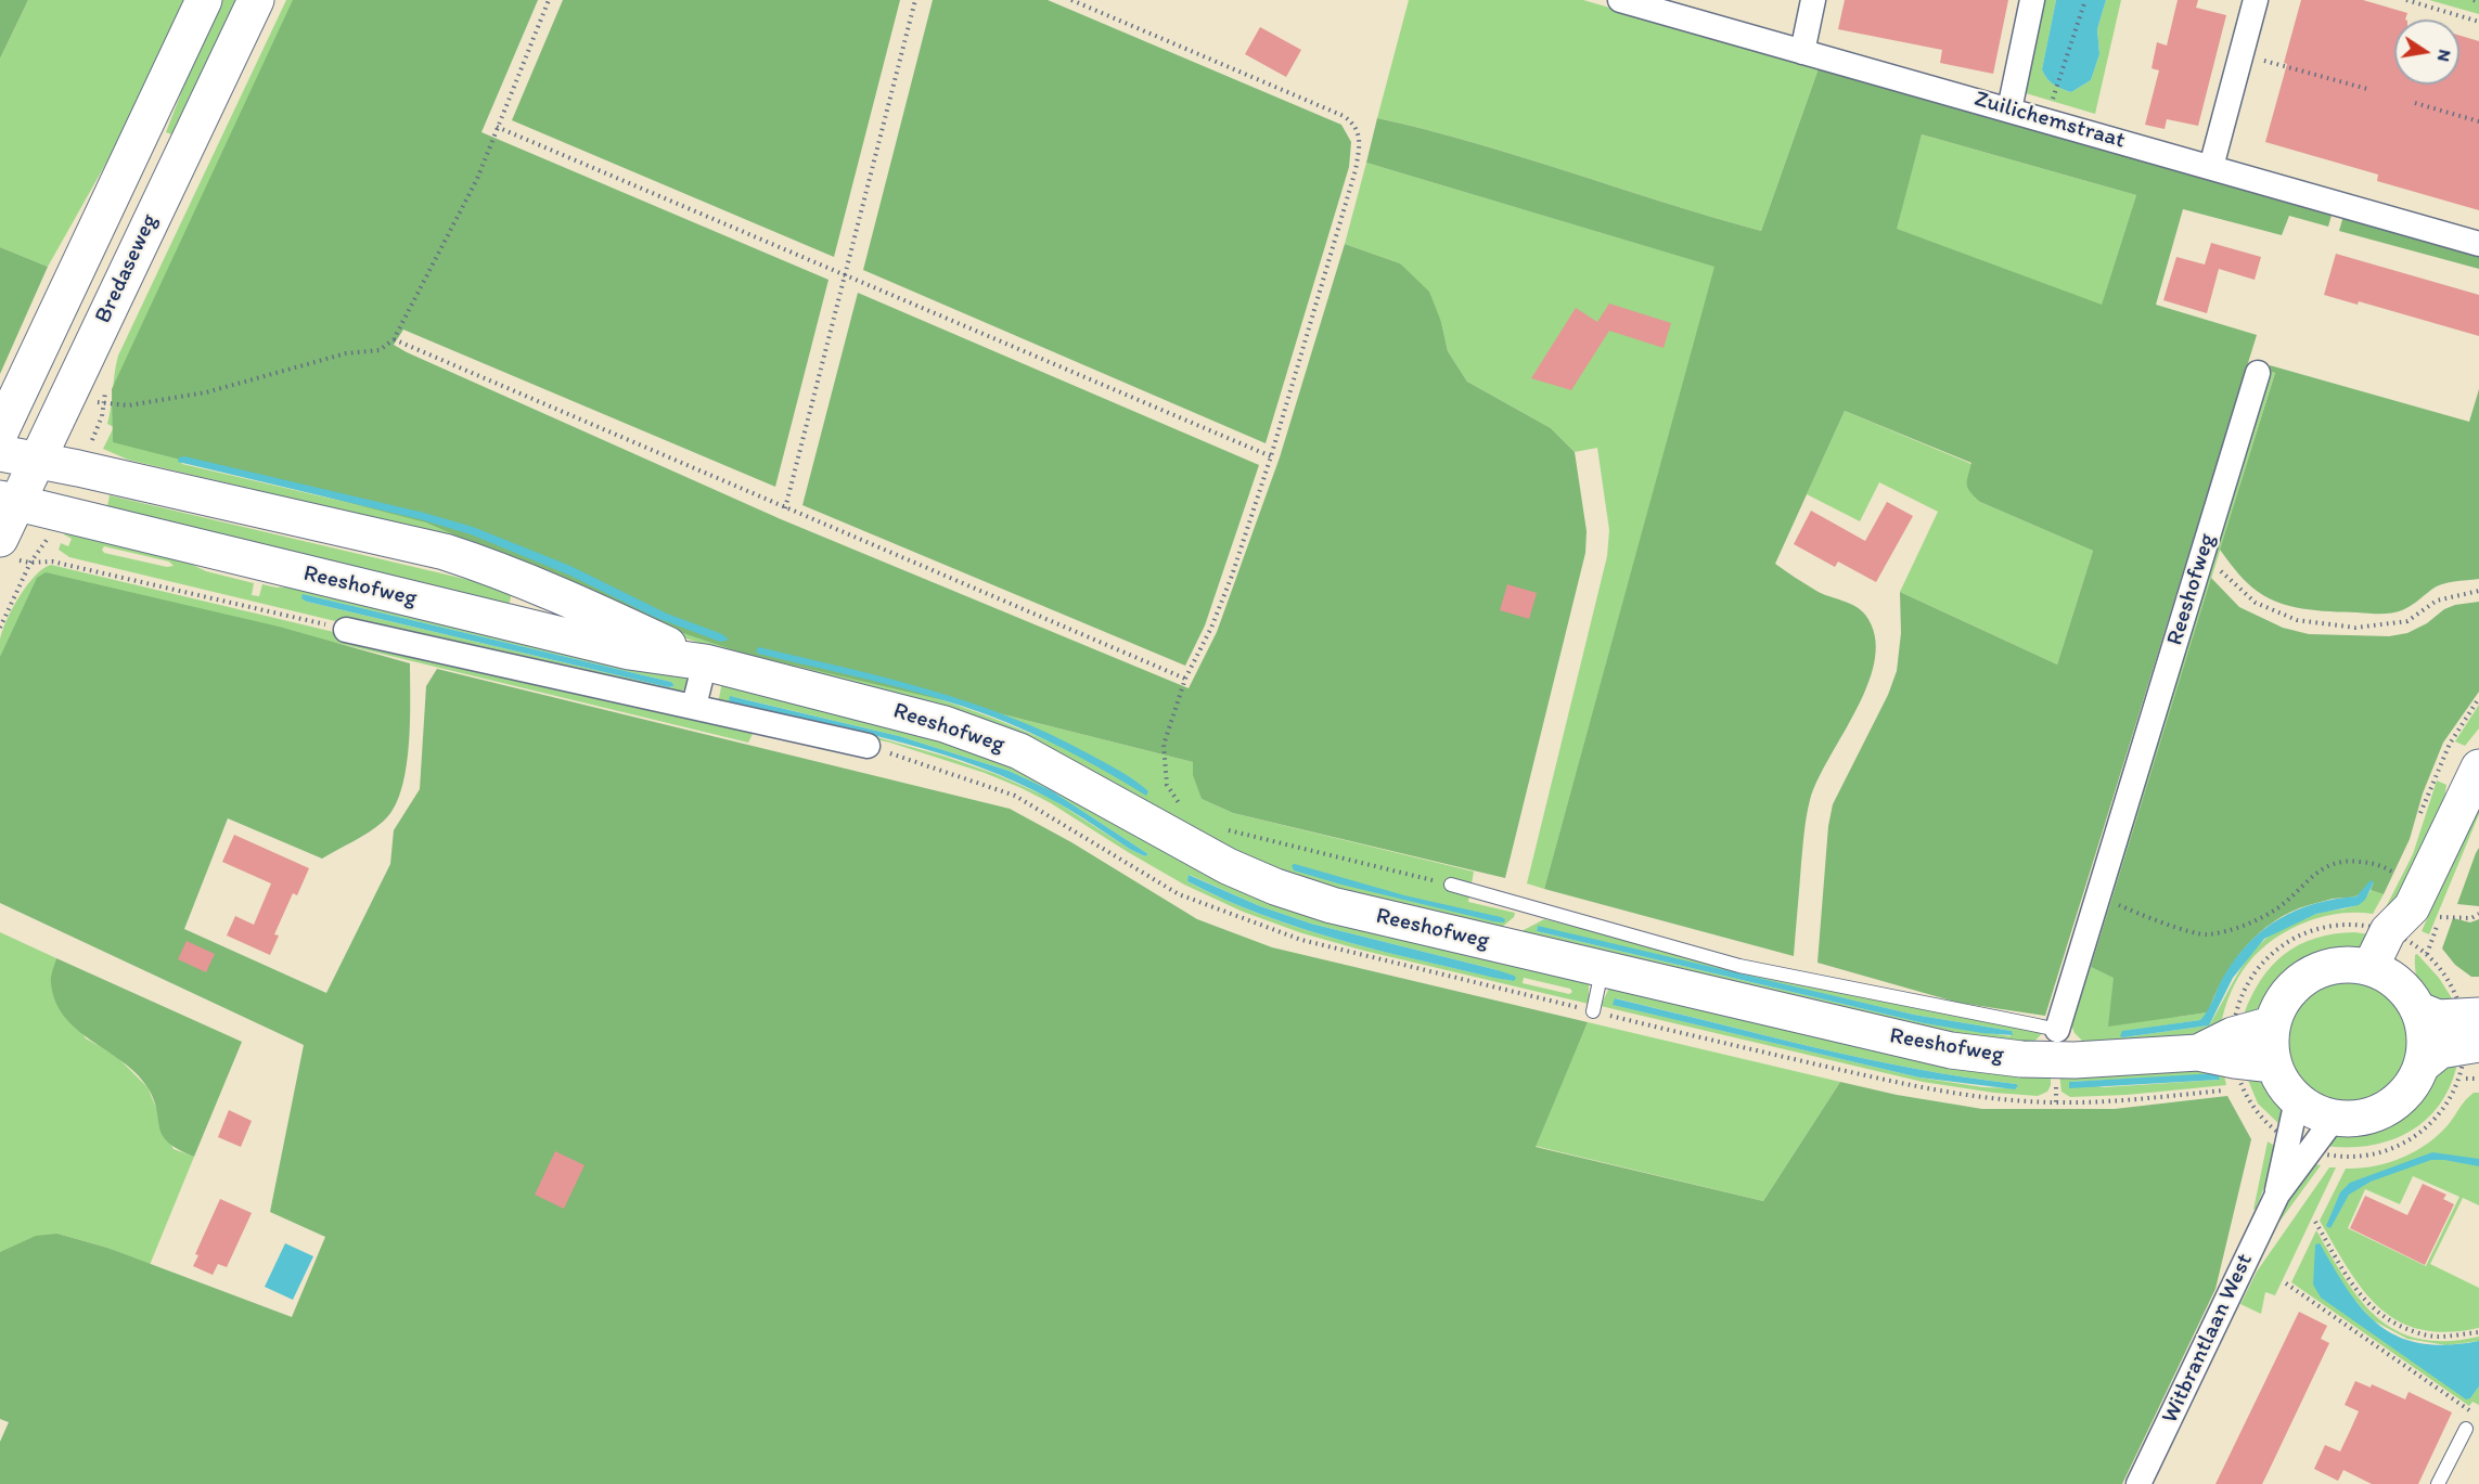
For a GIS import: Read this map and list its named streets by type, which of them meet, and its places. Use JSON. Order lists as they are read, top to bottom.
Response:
{
  "streets": {
    "street": [
      "Zuilichemstraat",
      "Bredaseweg",
      "Reeshofweg",
      "Witbrantlaan West"
    ]
  },
  "crossings": [
    ["Bredaseweg", "Reeshofweg"],
    ["Reeshofweg", "Witbrantlaan West"]
  ],
  "north": "right"
}
